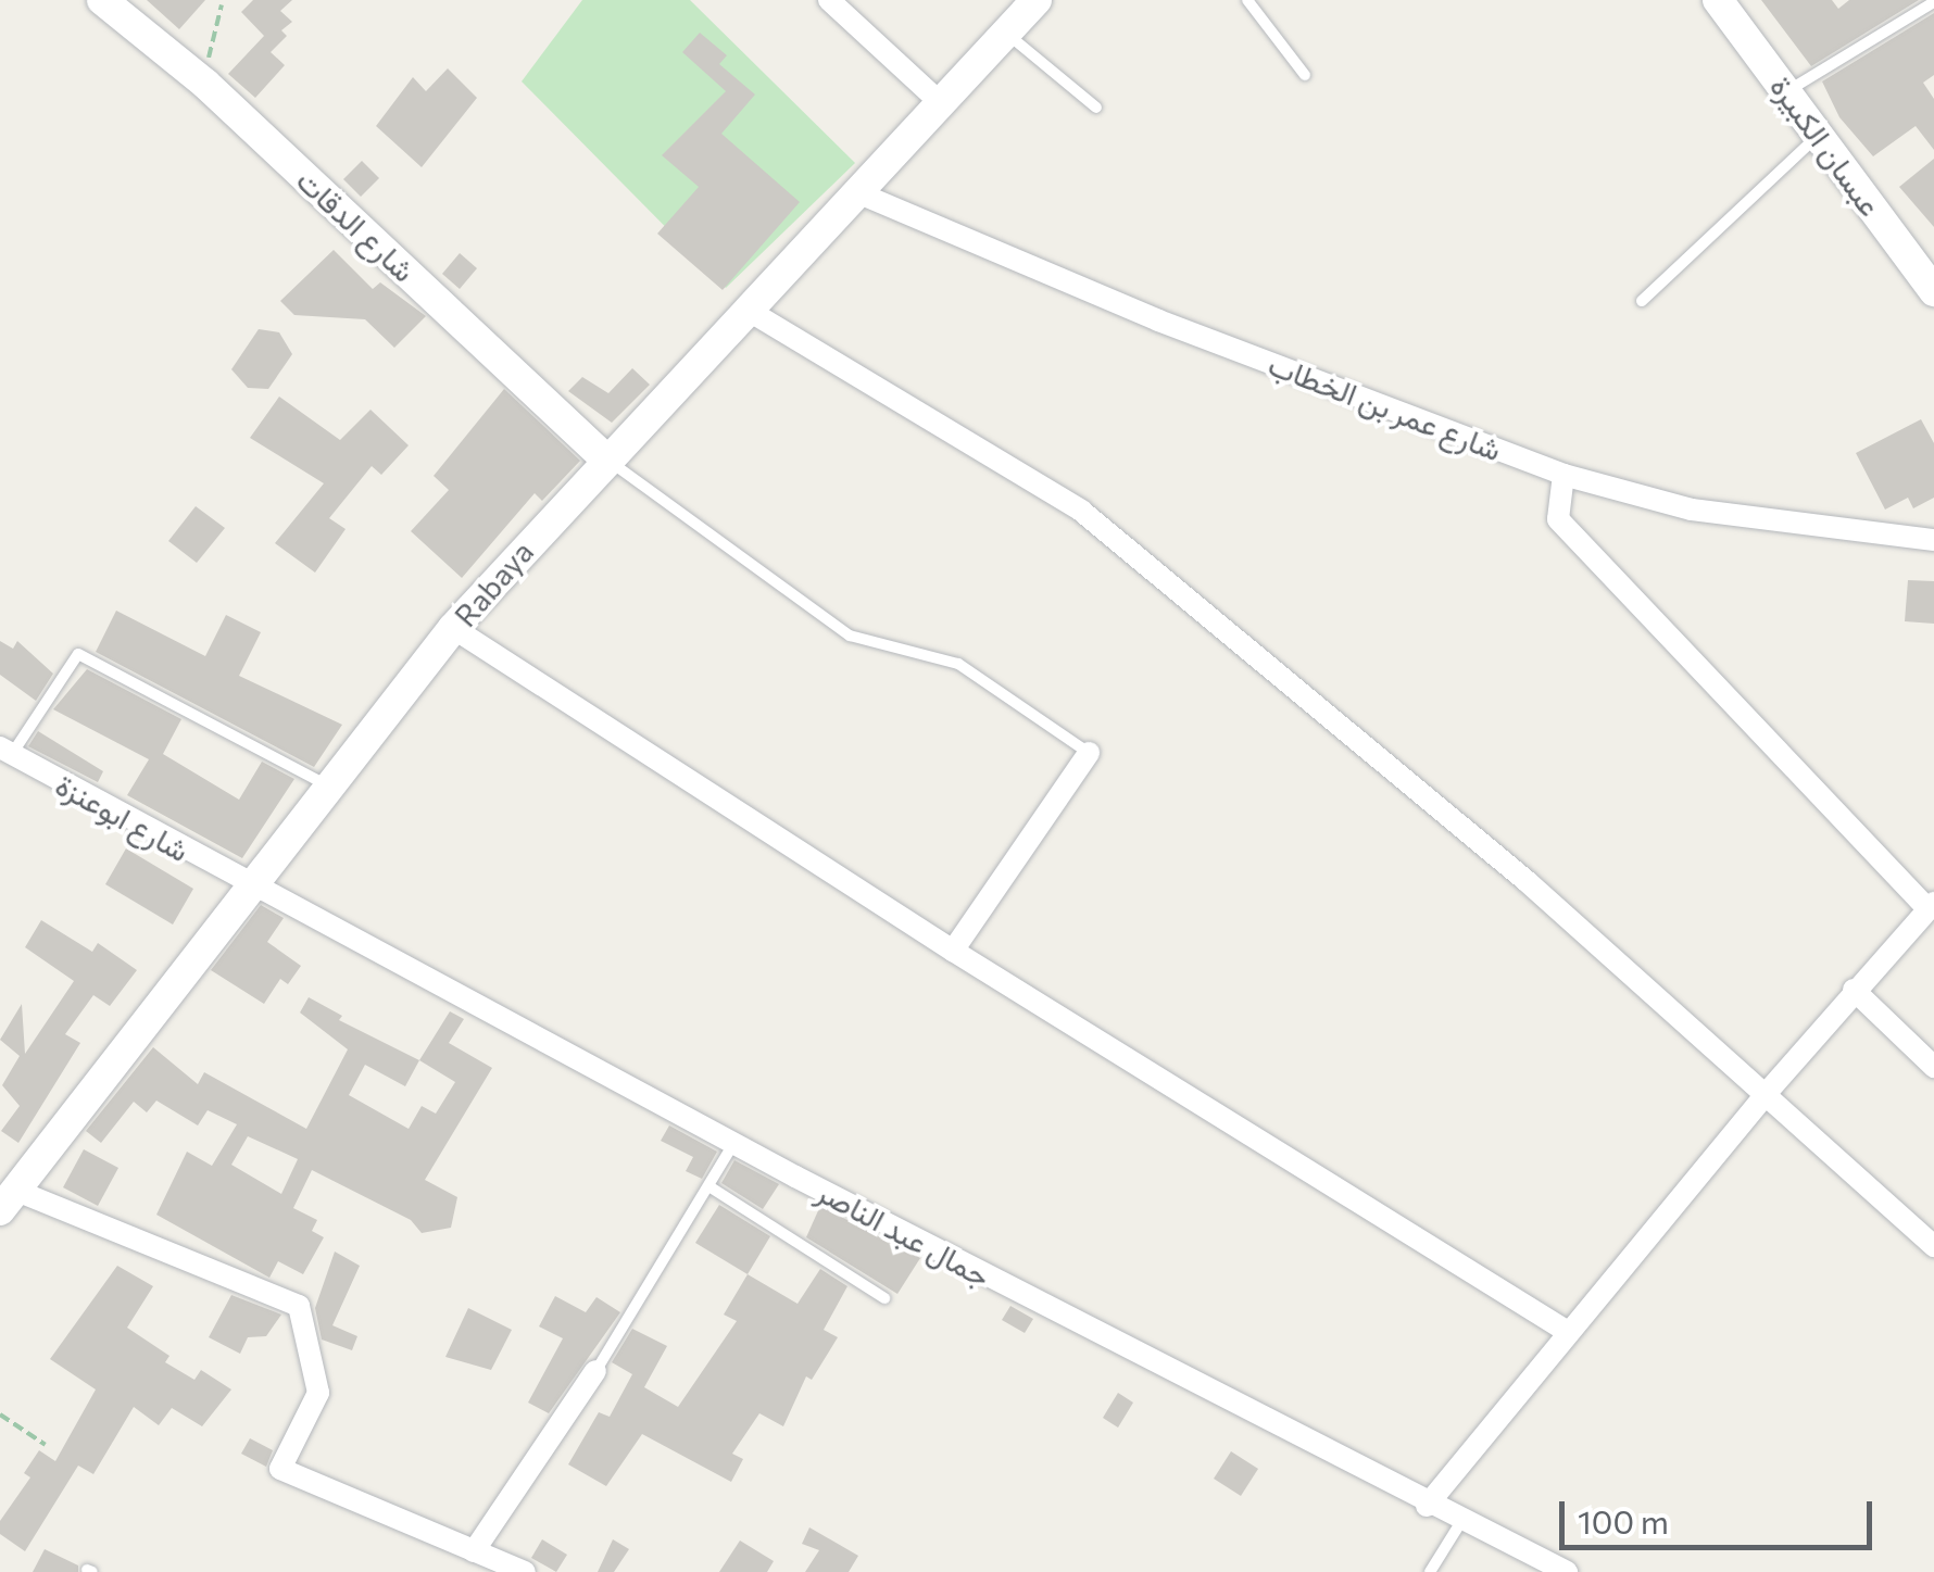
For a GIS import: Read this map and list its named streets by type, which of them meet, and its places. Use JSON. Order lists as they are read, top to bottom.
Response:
{
  "streets": {
    "street": [
      "عبسان الكبيرة",
      "شارع الدقات",
      "شارع عمر بن الخطاب",
      "Rabaya",
      "شارع ابوعنزة",
      "جمال عبد الناصر"
    ]
  },
  "crossings": [
    ["شارع الدقات", "Rabaya"],
    ["شارع عمر بن الخطاب", "Rabaya"],
    ["Rabaya", "شارع ابوعنزة"],
    ["Rabaya", "جمال عبد الناصر"],
    ["شارع ابوعنزة", "جمال عبد الناصر"]
  ],
  "scale_bar": "100 m"
}
